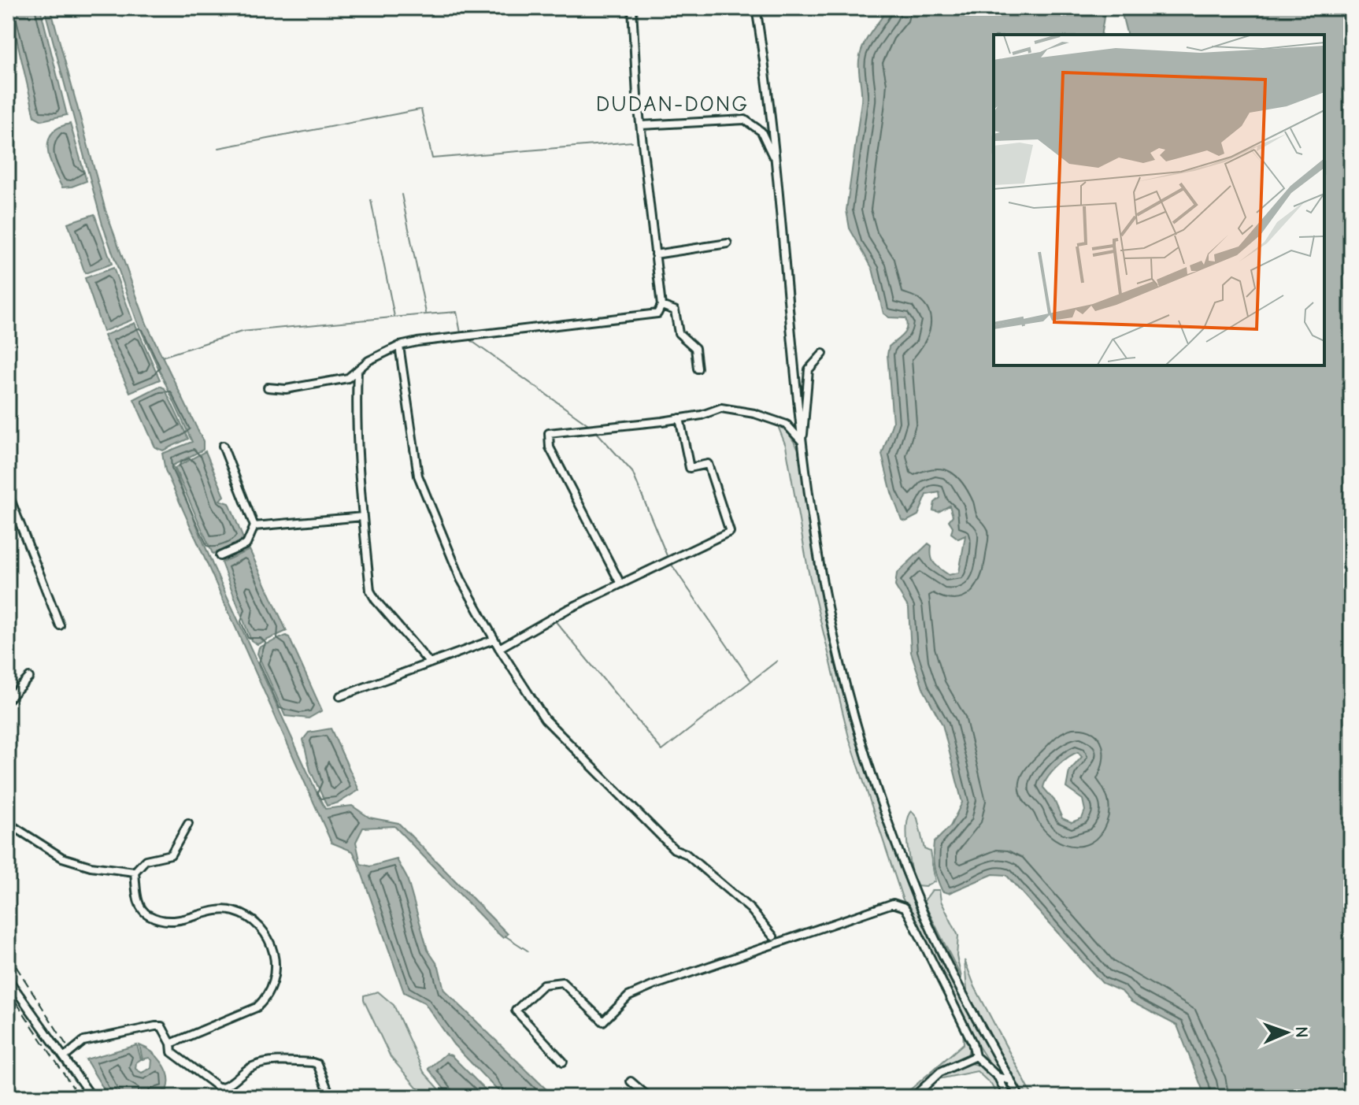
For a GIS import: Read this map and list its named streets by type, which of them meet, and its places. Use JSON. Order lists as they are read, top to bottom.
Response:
{
  "districts": ["DUDAN-DONG"],
  "north": "right"
}
